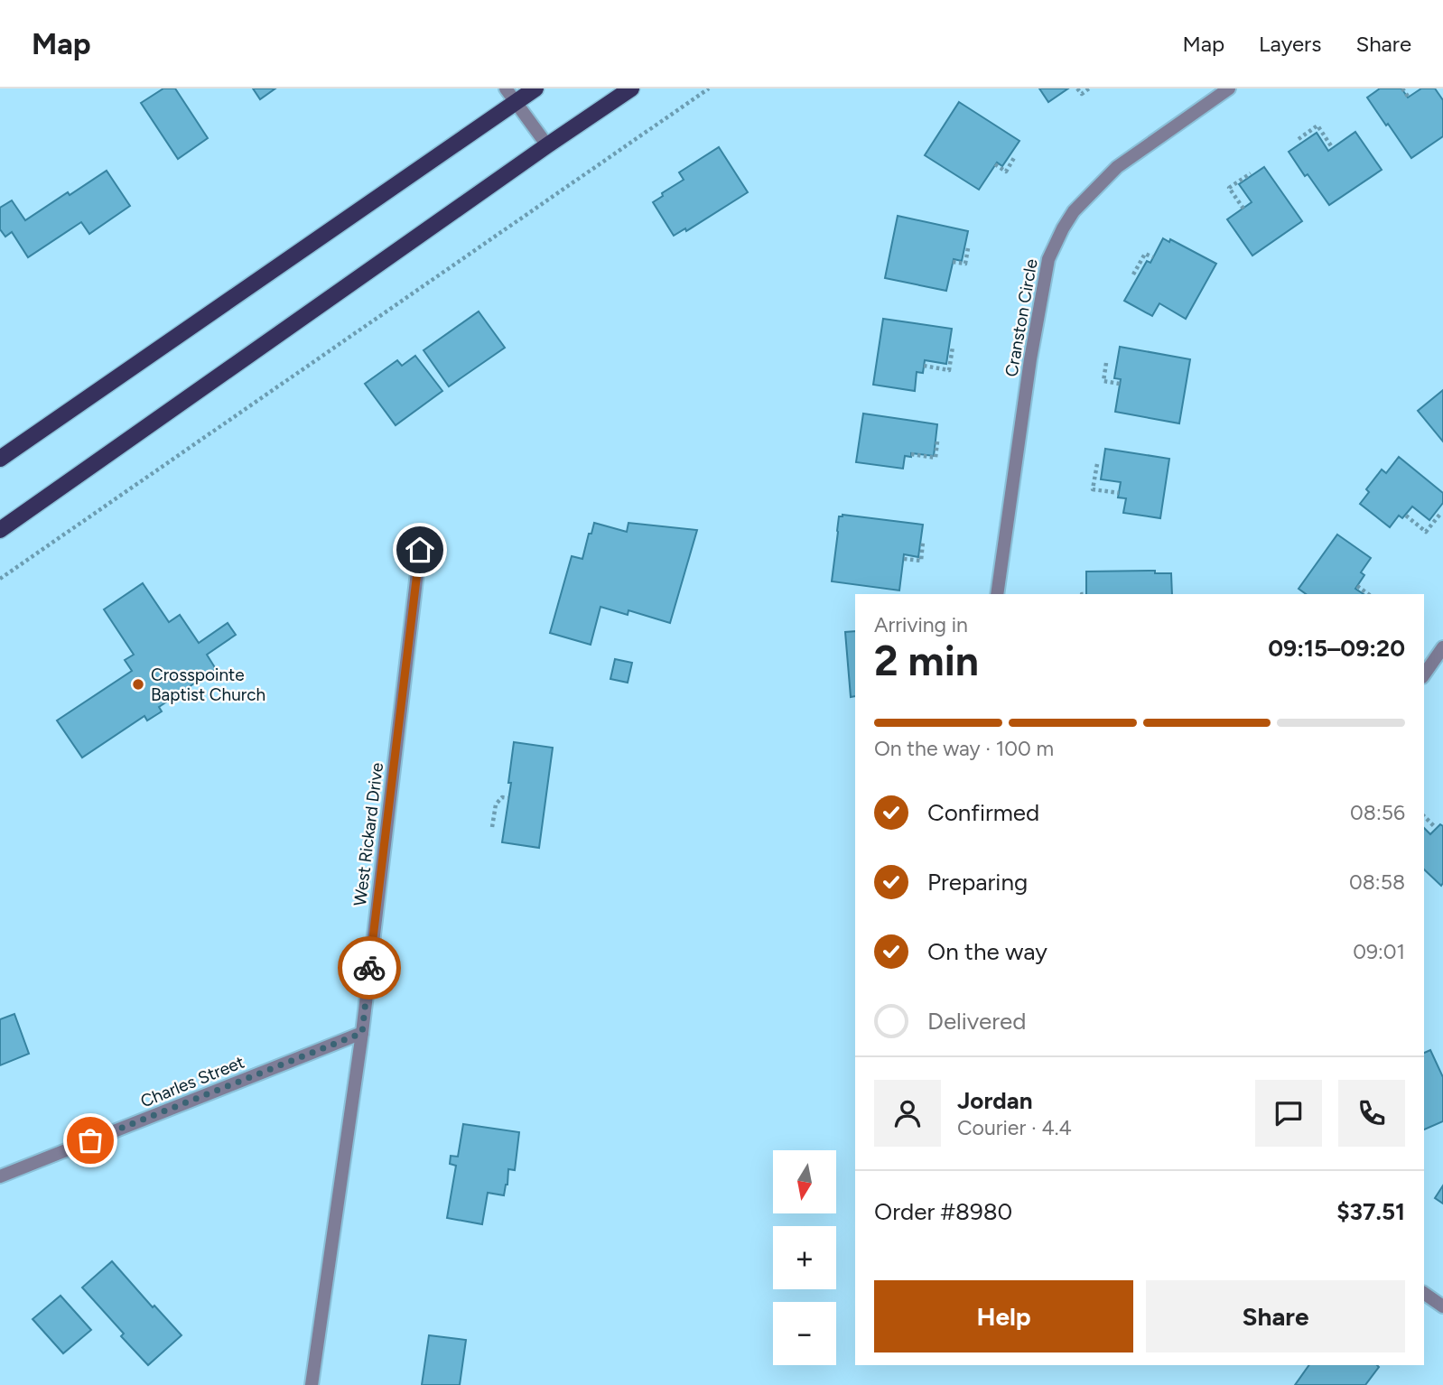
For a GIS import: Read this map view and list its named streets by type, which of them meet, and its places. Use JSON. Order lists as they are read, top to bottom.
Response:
{
  "streets": {
    "street": ["Cranston Circle", "West Rickard Drive", "Charles Street"]
  },
  "crossings": [
    ["West Rickard Drive", "Charles Street"]
  ],
  "places": ["Crosspointe Baptist Church"],
  "north": "bottom",
  "page": {
    "header": "Map",
    "nav": ["Map", "Layers", "Share"],
    "heading": ["2 min", "Arriving in", "09:15–09:20"],
    "panel": [
      "Jordan",
      "Courier · 4.4",
      "Order #8980",
      "$37.51"
    ],
    "bar": "On the way · 100 m",
    "list": [
      ["Confirmed", "08:56"],
      ["Preparing", "08:58"],
      ["On the way", "09:01"],
      "Delivered"
    ],
    "map_buttons": ["+", "−"],
    "buttons": ["Help", "Share"]
  }
}
